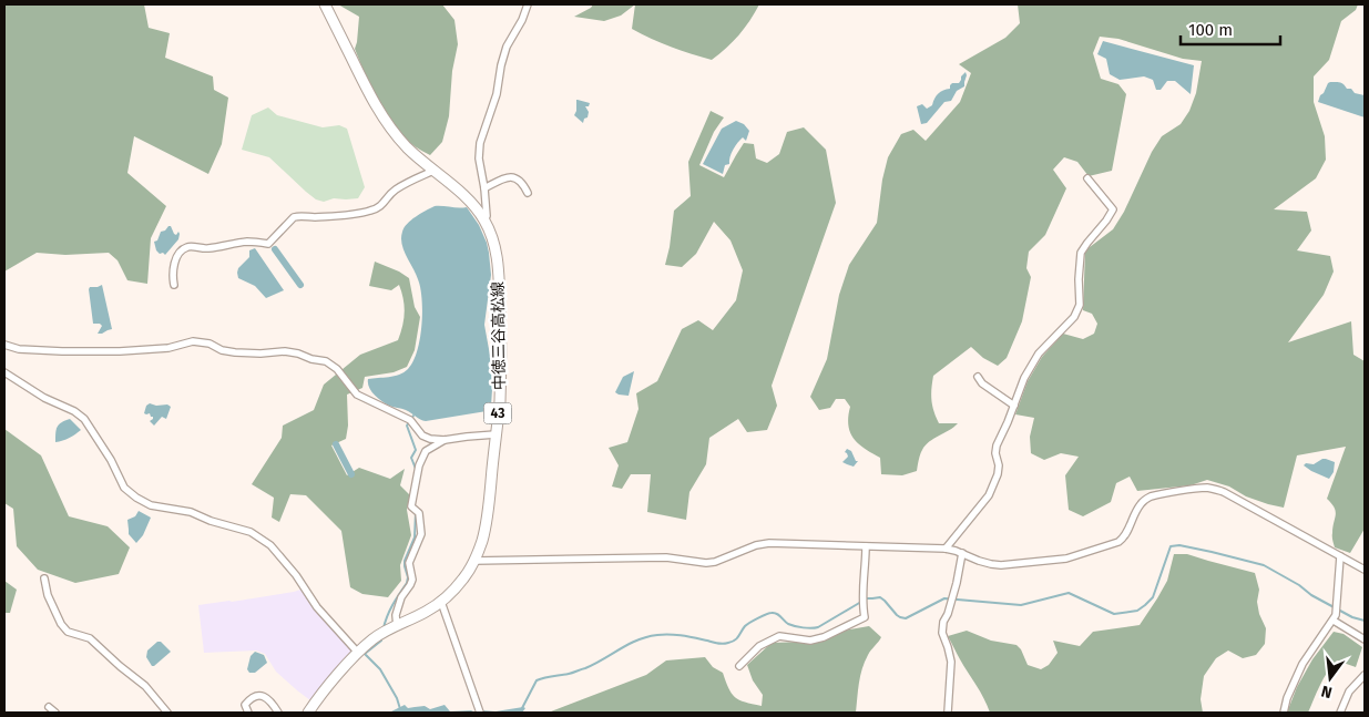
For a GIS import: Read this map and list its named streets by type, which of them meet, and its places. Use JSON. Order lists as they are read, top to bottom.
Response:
{
  "streets": {
    "main road": ["中徳三谷高松線", "43"]
  },
  "scale_bar": "100 m",
  "north": "bottom"
}
